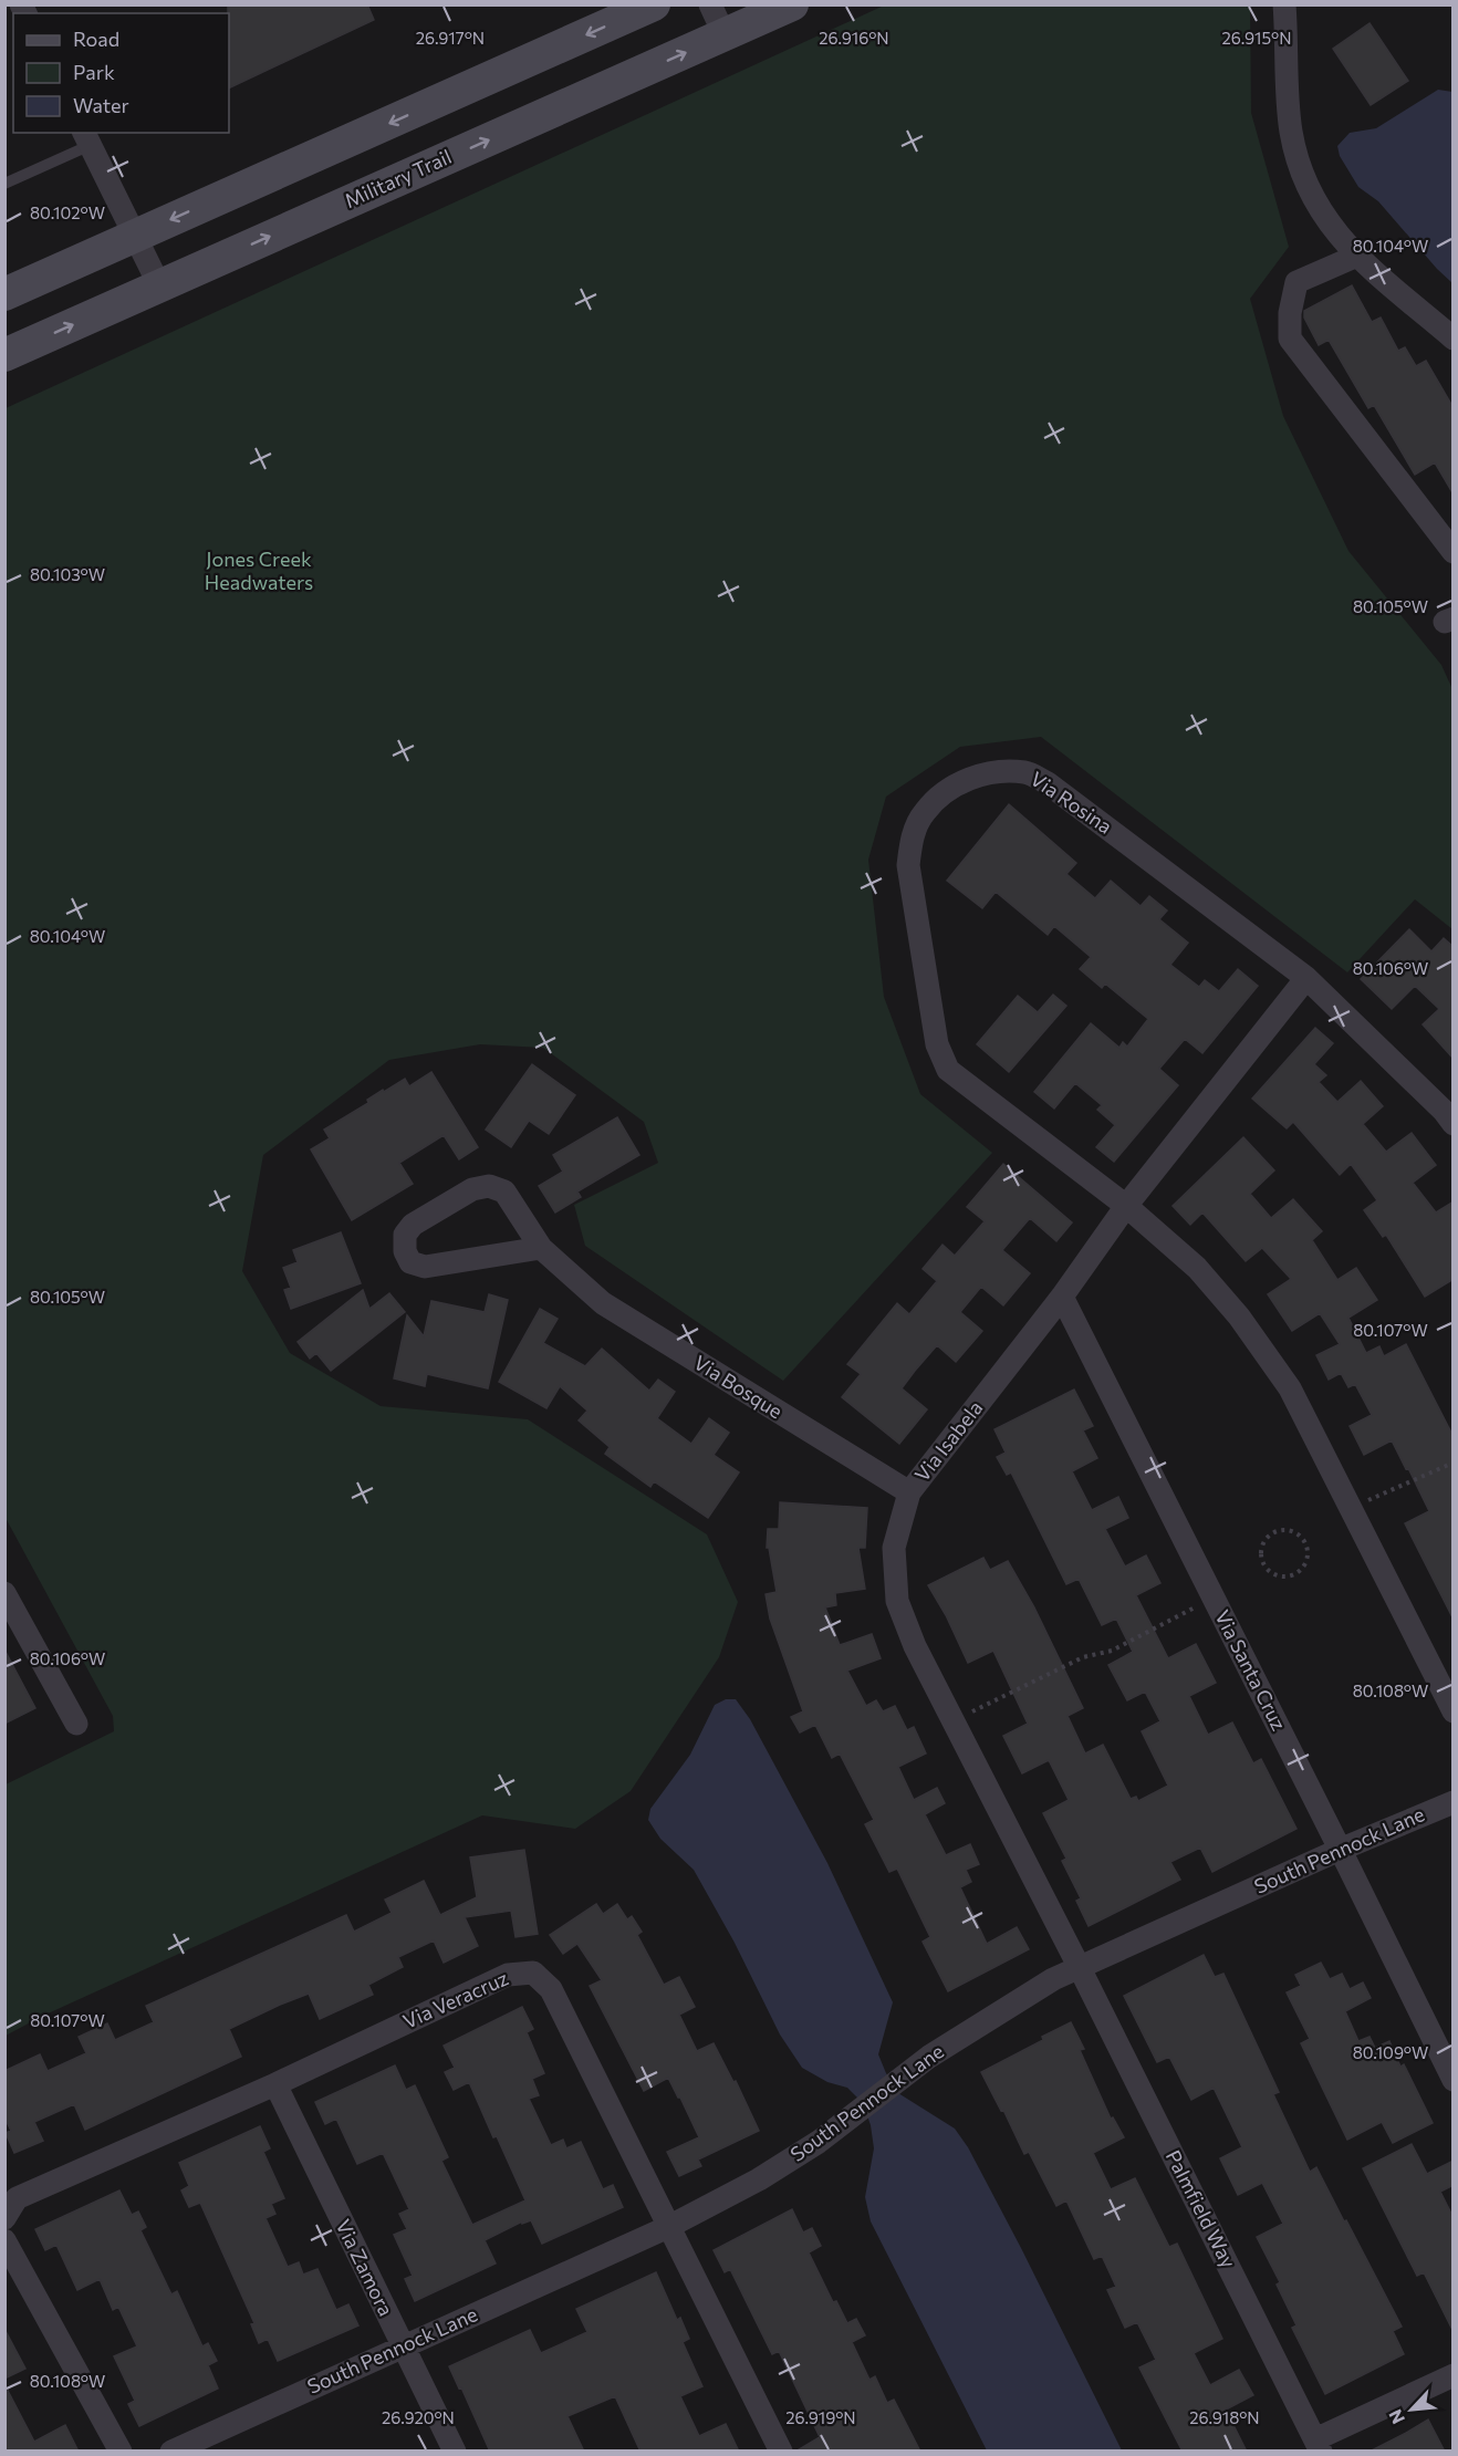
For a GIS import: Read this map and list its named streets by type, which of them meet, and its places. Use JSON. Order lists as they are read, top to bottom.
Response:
{
  "streets": {
    "main road": ["Military Trail"],
    "street": [
      "Via Rosina",
      "Via Bosque",
      "Via Isabela",
      "Via Santa Cruz",
      "South Pennock Lane",
      "Via Veracruz",
      "Palmfield Way",
      "Via Zamora"
    ]
  },
  "crossings": [
    ["Via Rosina", "Via Isabela"],
    ["Via Bosque", "Via Isabela"],
    ["Via Isabela", "Via Santa Cruz"],
    ["Via Isabela", "South Pennock Lane"],
    ["Via Isabela", "Palmfield Way"],
    ["Via Santa Cruz", "South Pennock Lane"],
    ["South Pennock Lane", "Via Veracruz"],
    ["South Pennock Lane", "Palmfield Way"],
    ["South Pennock Lane", "Via Zamora"],
    ["Via Veracruz", "Via Zamora"]
  ],
  "parks": ["Jones Creek Headwaters"],
  "legend": ["Road", "Park", "Water"],
  "north": "bottom left",
  "coordinates": [
    "26.916°N",
    "26.917°N",
    "26.915°N",
    "80.102°W",
    "80.104°W",
    "80.103°W",
    "80.105°W",
    "80.106°W",
    "80.107°W",
    "80.108°W",
    "80.109°W",
    "26.920°N",
    "26.919°N",
    "26.918°N"
  ]
}
